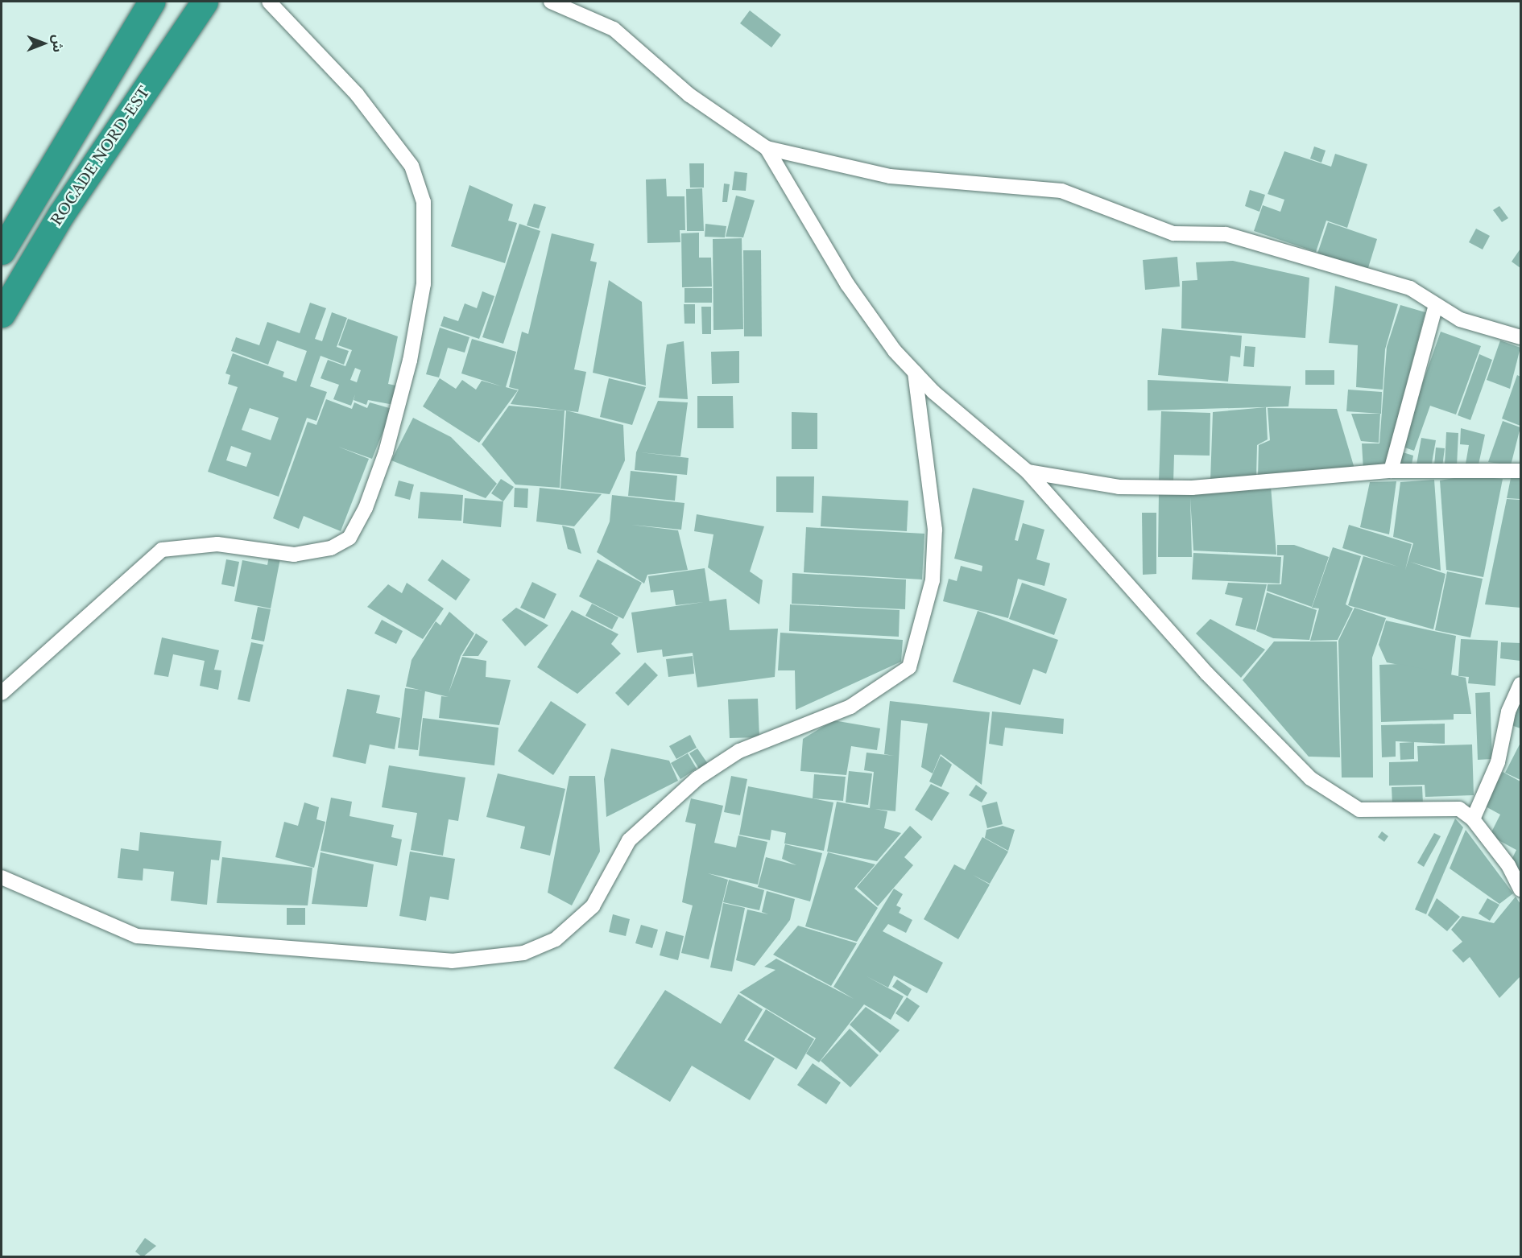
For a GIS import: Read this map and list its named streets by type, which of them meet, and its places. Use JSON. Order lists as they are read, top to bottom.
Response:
{
  "streets": {
    "highway": ["ROCADE NORD-EST"]
  },
  "north": "right"
}
